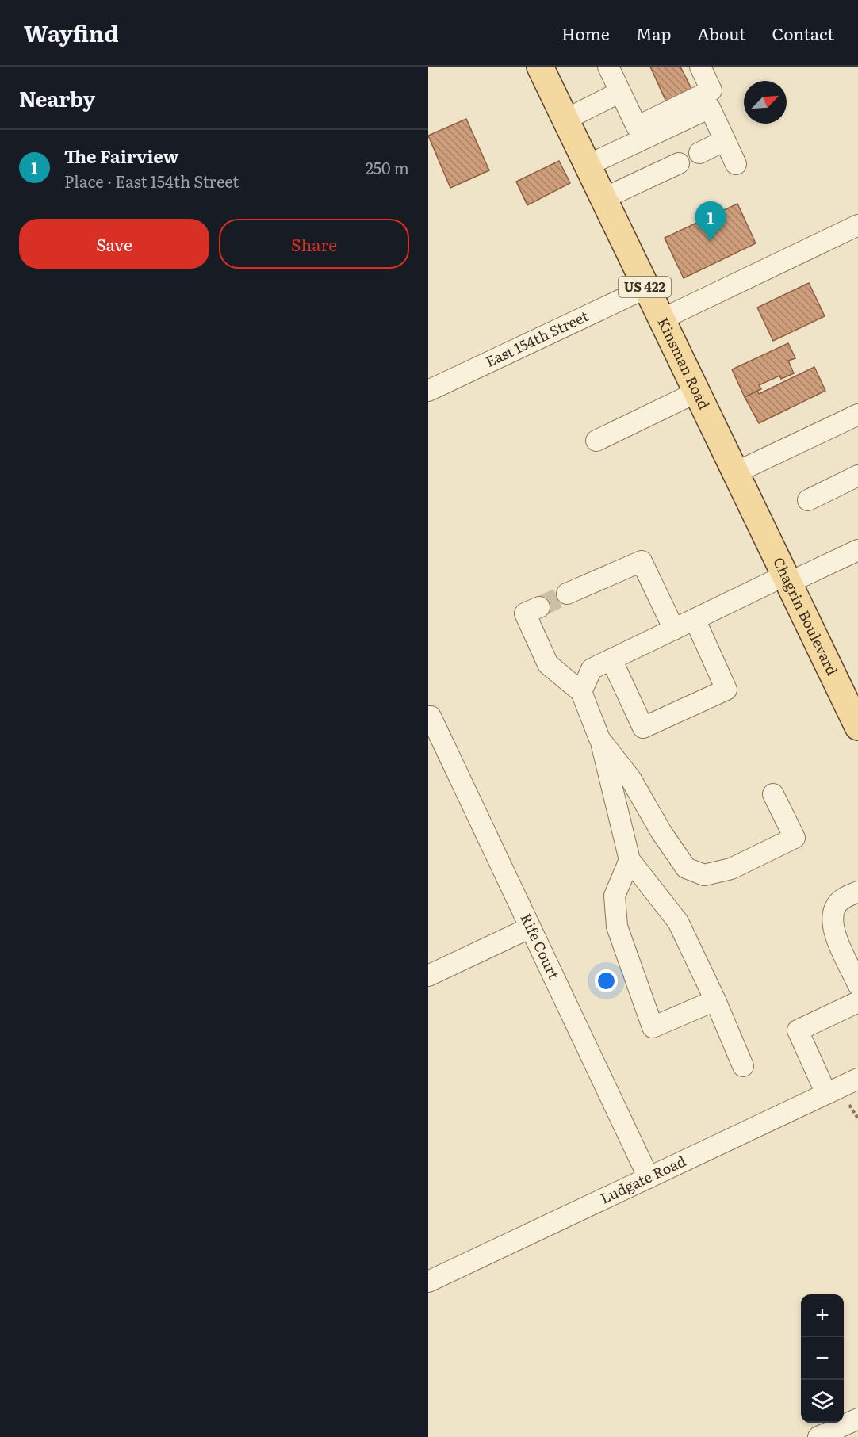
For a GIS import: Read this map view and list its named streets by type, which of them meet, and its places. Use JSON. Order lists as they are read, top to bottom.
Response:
{
  "streets": {
    "main road": ["US 422", "Kinsman Road", "Chagrin Boulevard"],
    "street": ["East 154th Street", "Rife Court", "Ludgate Road"]
  },
  "crossings": [
    ["East 154th Street", "Kinsman Road"],
    ["Kinsman Road", "Chagrin Boulevard"],
    ["Rife Court", "Ludgate Road"]
  ],
  "north": "top right",
  "page": {
    "header": "Wayfind",
    "nav": [
      "Home",
      "Map",
      "About",
      "Contact"
    ],
    "heading": "Nearby",
    "list": [
      {
        "mark": "1",
        "name": "The Fairview",
        "note": "Place · East 154th Street",
        "value": "250 m"
      }
    ],
    "pins": "1",
    "buttons": ["Save", "Share"],
    "map_buttons": ["+", "−"]
  }
}
